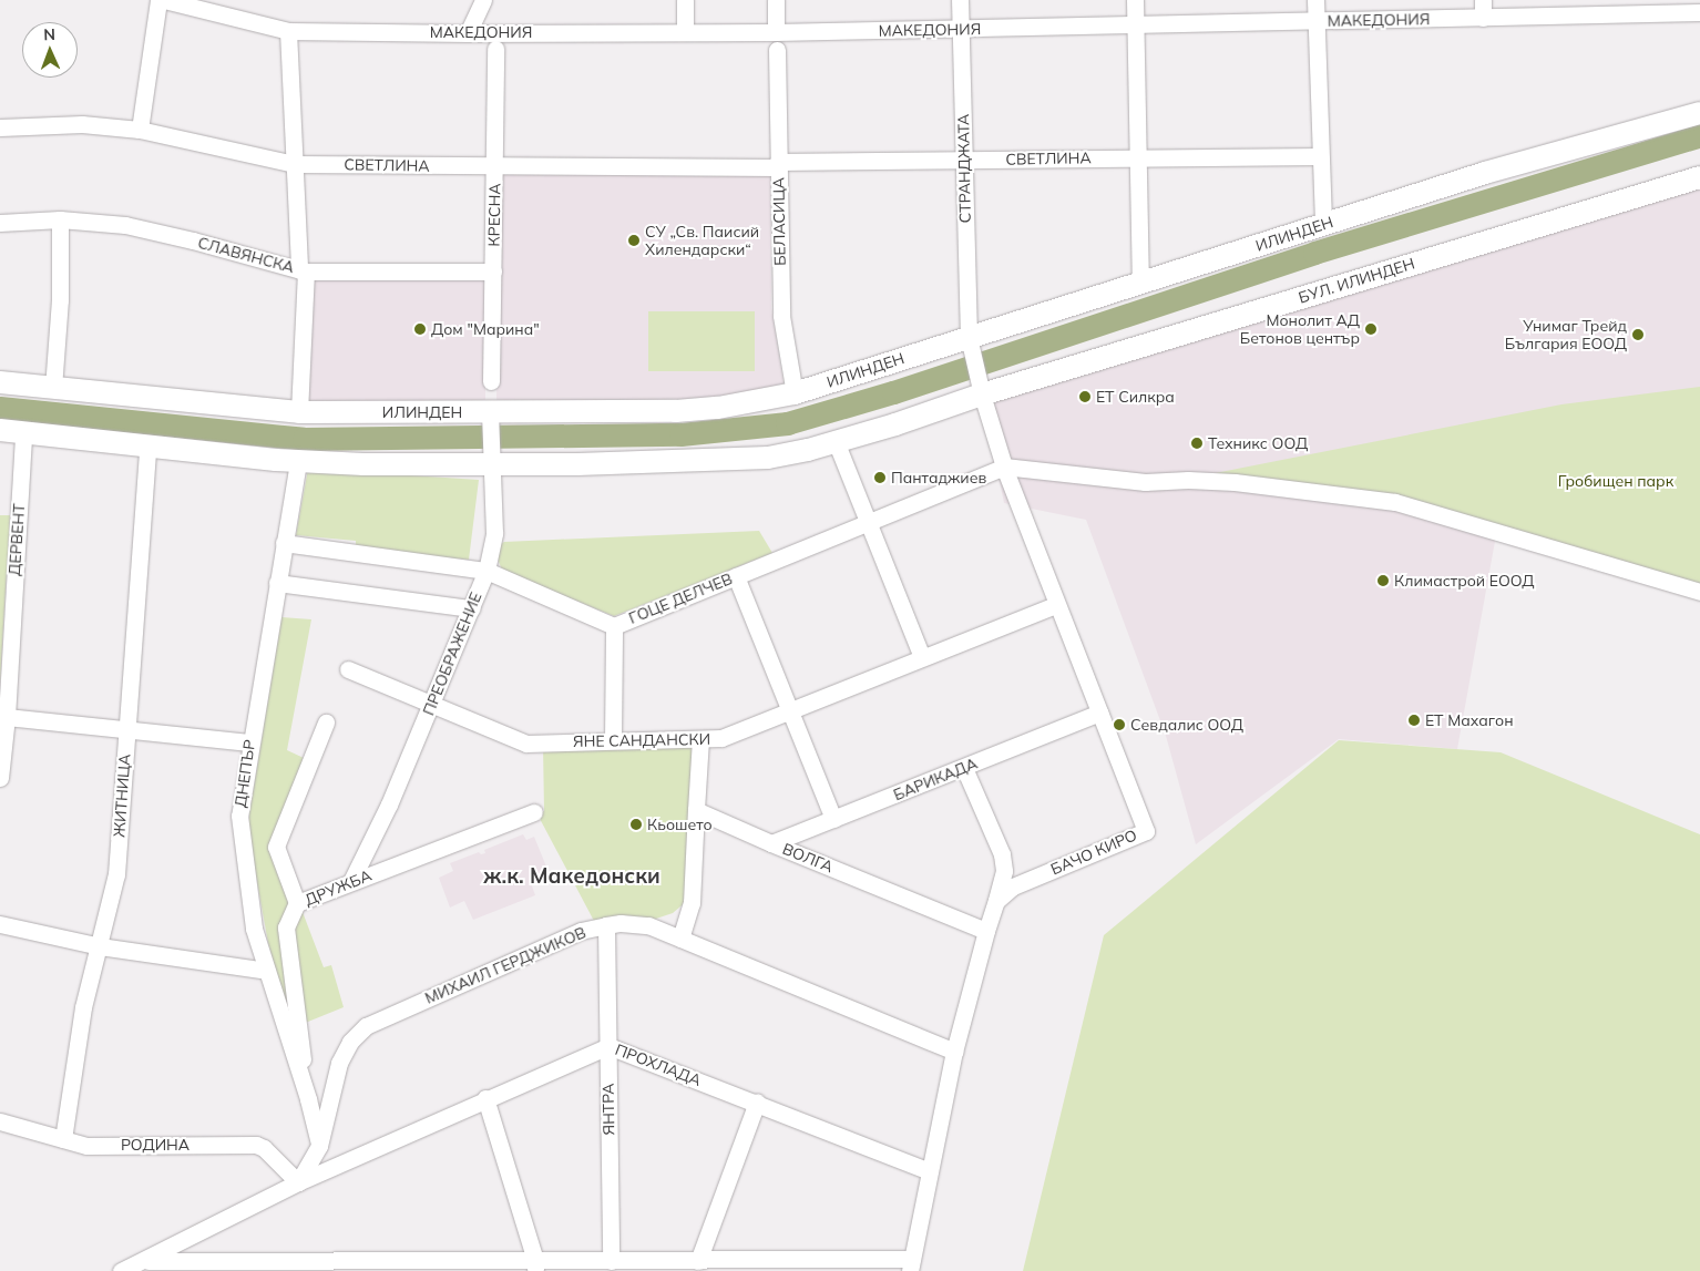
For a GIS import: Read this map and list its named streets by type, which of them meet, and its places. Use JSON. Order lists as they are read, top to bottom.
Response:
{
  "streets": {
    "main road": ["ИЛИНДЕН", "БУЛ. ИЛИНДЕН"],
    "street": [
      "МАКЕДОНИЯ",
      "СВЕТЛИНА",
      "СТРАНДЖАТА",
      "КРЕСНА",
      "БЕЛАСИЦА",
      "СЛАВЯНСКА",
      "ДЕРВЕНТ",
      "ГОЦЕ ДЕЛЧЕВ",
      "ПРЕОБРАЖЕНИЕ",
      "ЯНЕ САНДАНСКИ",
      "ДНЕПЪР",
      "БАРИКАДА",
      "ЖИТНИЦА",
      "БАЧО КИРО",
      "ВОЛГА",
      "ДРУЖБА",
      "МИХАИЛ ГЕРДЖИКОВ",
      "ПРОХЛАДА",
      "ЯНТРА",
      "РОДИНА"
    ]
  },
  "crossings": [
    ["МАКЕДОНИЯ", "СТРАНДЖАТА"],
    ["СВЕТЛИНА", "СТРАНДЖАТА"],
    ["СВЕТЛИНА", "КРЕСНА"],
    ["СВЕТЛИНА", "БЕЛАСИЦА"],
    ["СТРАНДЖАТА", "ИЛИНДЕН"],
    ["СТРАНДЖАТА", "БУЛ. ИЛИНДЕН"],
    ["СТРАНДЖАТА", "БАЧО КИРО"],
    ["КРЕСНА", "СЛАВЯНСКА"],
    ["БЕЛАСИЦА", "ИЛИНДЕН"],
    ["ИЛИНДЕН", "ПРЕОБРАЖЕНИЕ"],
    ["БУЛ. ИЛИНДЕН", "БАЧО КИРО"],
    ["ГОЦЕ ДЕЛЧЕВ", "ПРЕОБРАЖЕНИЕ"],
    ["ГОЦЕ ДЕЛЧЕВ", "ДНЕПЪР"],
    ["ГОЦЕ ДЕЛЧЕВ", "БАЧО КИРО"],
    ["ПРЕОБРАЖЕНИЕ", "ЯНЕ САНДАНСКИ"],
    ["ПРЕОБРАЖЕНИЕ", "ДРУЖБА"],
    ["ЯНЕ САНДАНСКИ", "БАЧО КИРО"],
    ["ДНЕПЪР", "ДРУЖБА"],
    ["ДНЕПЪР", "МИХАИЛ ГЕРДЖИКОВ"],
    ["БАРИКАДА", "БАЧО КИРО"],
    ["БАРИКАДА", "ВОЛГА"],
    ["ЖИТНИЦА", "РОДИНА"],
    ["МИХАИЛ ГЕРДЖИКОВ", "ЯНТРА"],
    ["ПРОХЛАДА", "ЯНТРА"],
    ["ПРОХЛАДА", "РОДИНА"]
  ],
  "districts": ["ж.к. Македонски"],
  "parks": ["Гробищен парк"],
  "places": [
    "СУ „Св. Паисий Хилендарски“",
    "Дом \"Марина\"",
    "Монолит АД Бетонов център",
    "Унимаг Трейд България ЕООД",
    "ЕТ Силкра",
    "Техникс ООД",
    "Пантаджиев",
    "Климастрой ЕООД",
    "ЕТ Махагон",
    "Севдалис ООД",
    "Кьошето"
  ],
  "north": "top"
}
